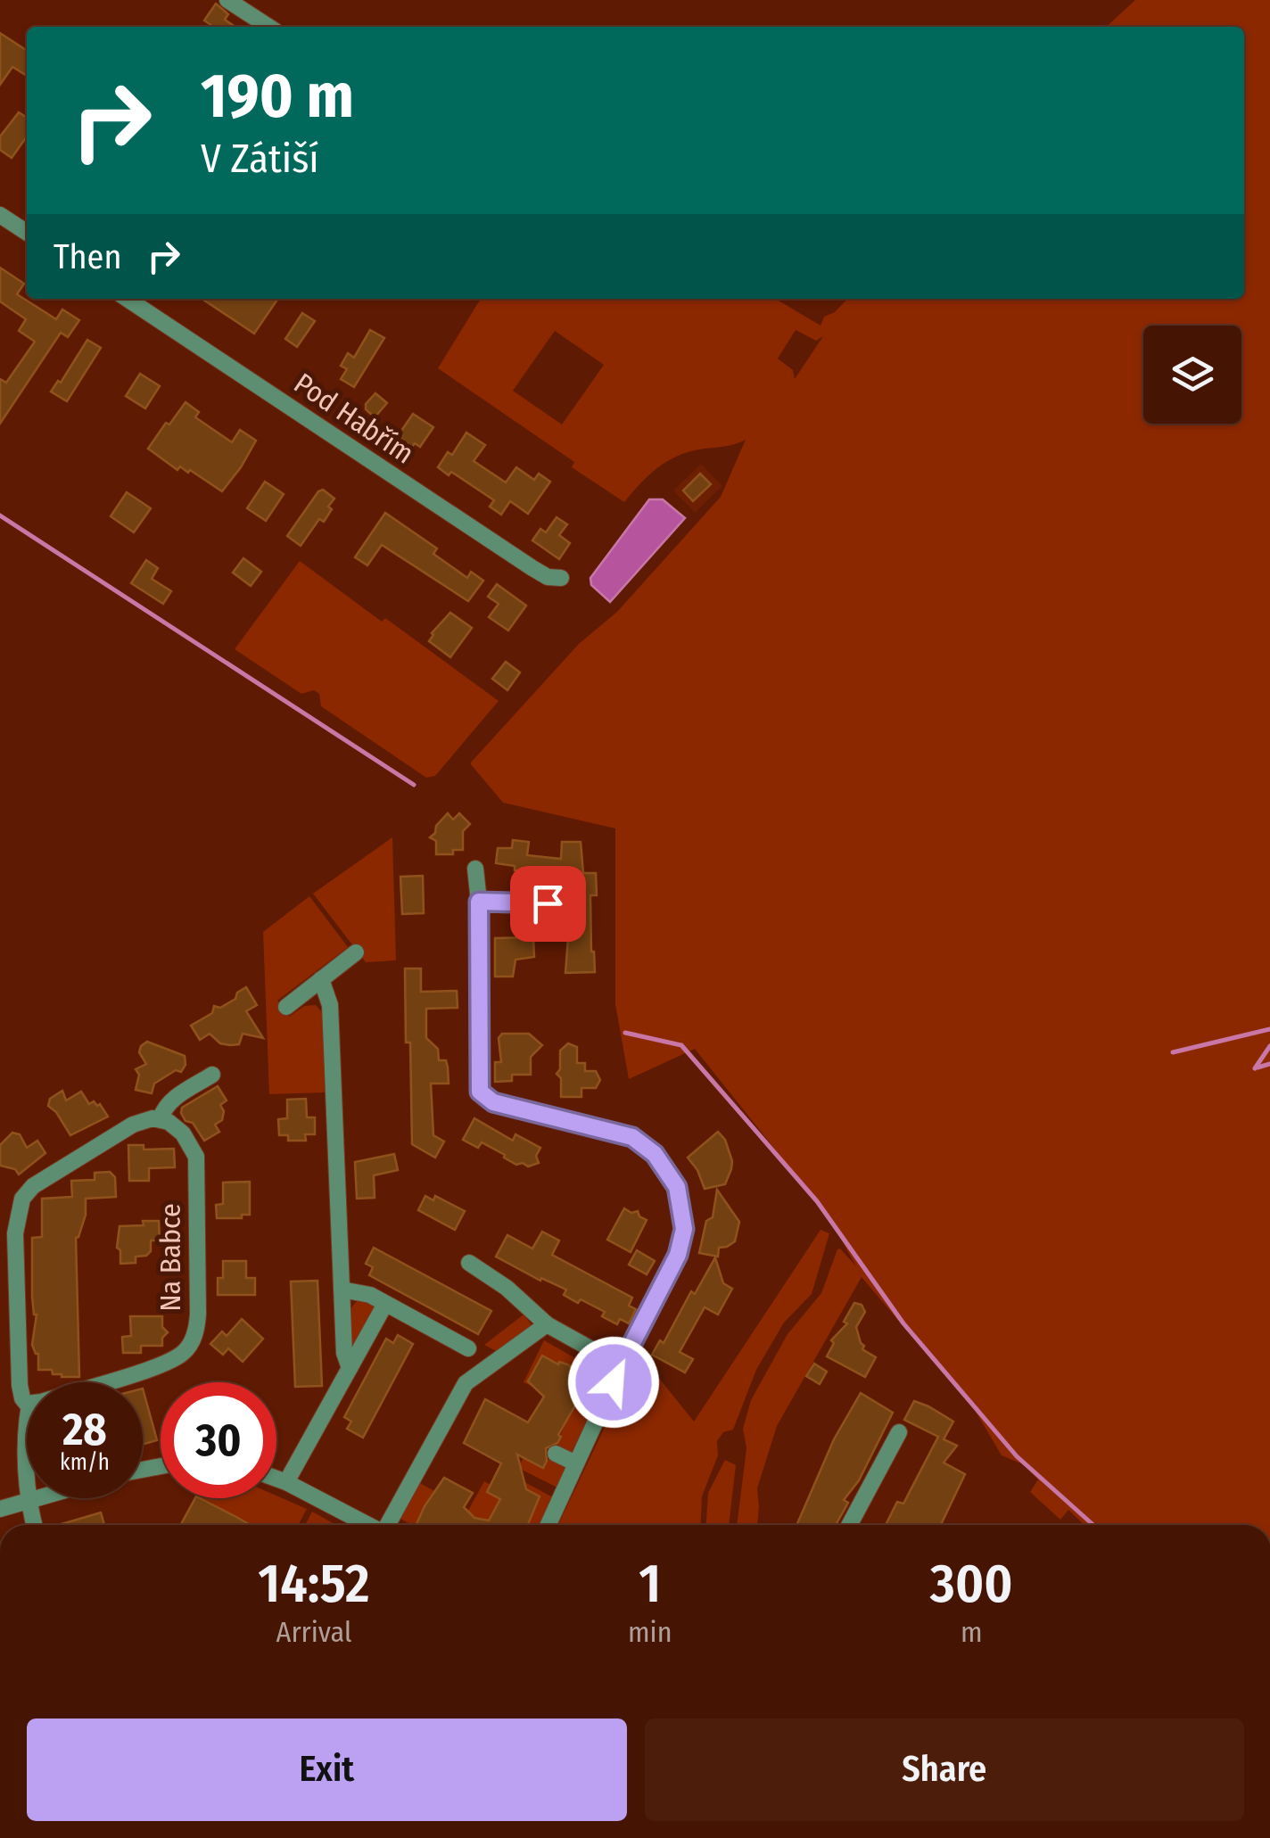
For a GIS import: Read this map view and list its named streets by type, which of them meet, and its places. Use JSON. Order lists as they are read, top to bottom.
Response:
{
  "streets": {
    "street": ["Pod Habřím", "Na Babce"]
  },
  "page": {
    "turn": ["190 m", "V Zátiší"],
    "then": "Then",
    "speed": "28 km/h",
    "limit": "30",
    "eta": [
      "14:52",
      "Arrival",
      "1",
      "min",
      "300",
      "m"
    ],
    "buttons": ["Exit", "Share"]
  }
}
